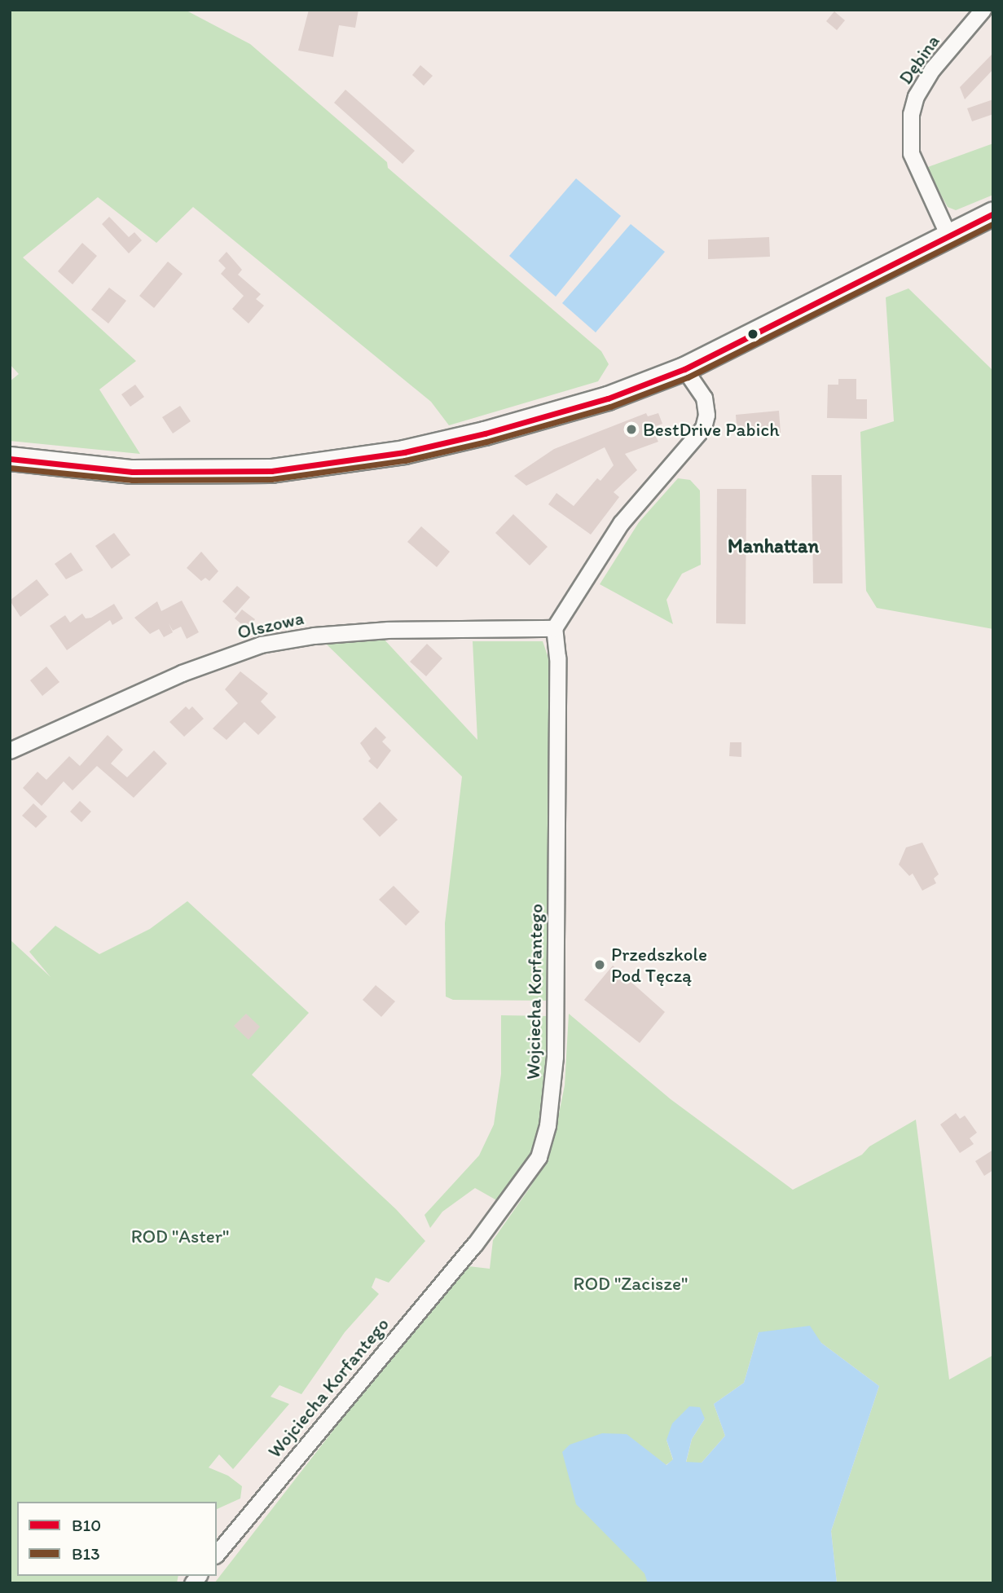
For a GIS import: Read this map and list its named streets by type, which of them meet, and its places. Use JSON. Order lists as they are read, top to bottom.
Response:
{
  "streets": {
    "street": ["Dębina", "Olszowa", "Wojciecha Korfantego"]
  },
  "crossings": [
    ["Olszowa", "Wojciecha Korfantego"]
  ],
  "districts": ["Manhattan"],
  "parks": ["ROD \"Aster\"", "ROD \"Zacisze\""],
  "places": ["BestDrive Pabich", "Przedszkole Pod Tęczą"],
  "lines": ["transit line B10", "transit line B13"],
  "legend": ["B10", "B13"]
}
